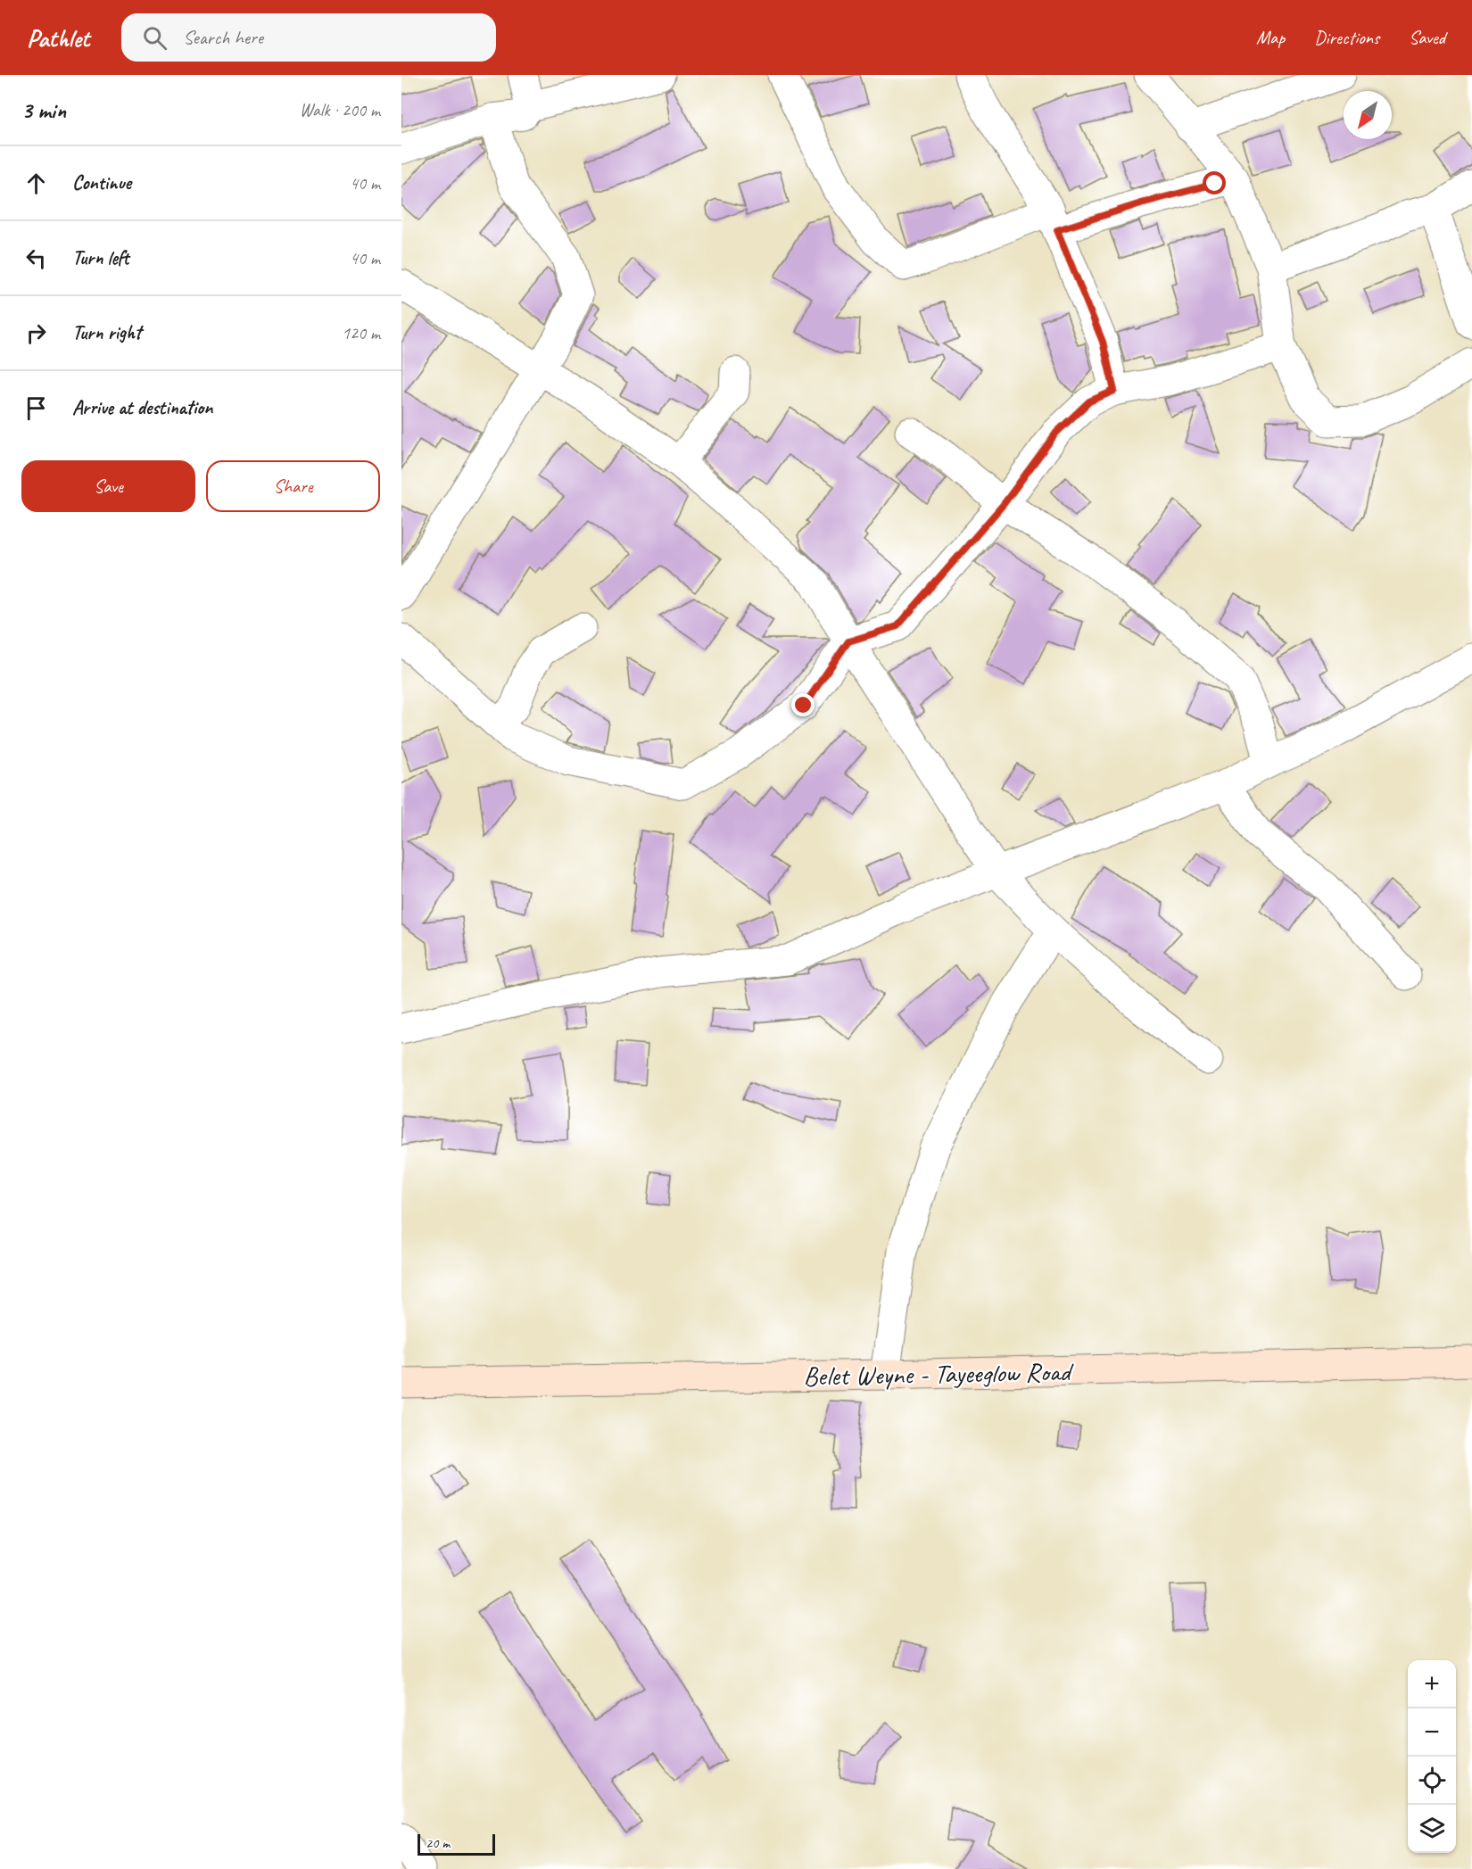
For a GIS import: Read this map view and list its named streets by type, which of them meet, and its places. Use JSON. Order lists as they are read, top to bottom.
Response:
{
  "streets": {
    "main road": ["Belet Weyne - Tayeeglow Road"]
  },
  "scale_bar": "20 m",
  "north": "bottom left",
  "page": {
    "header": "Pathlet",
    "search": "Search here",
    "nav": ["Map", "Directions", "Saved"],
    "heading": ["3 min", "Walk · 200 m"],
    "list": [
      ["Continue", "40 m"],
      ["Turn left", "40 m"],
      ["Turn right", "120 m"],
      "Arrive at destination"
    ],
    "buttons": ["Save", "Share"],
    "map_buttons": ["+", "−"],
    "scale": "20 m"
  }
}
